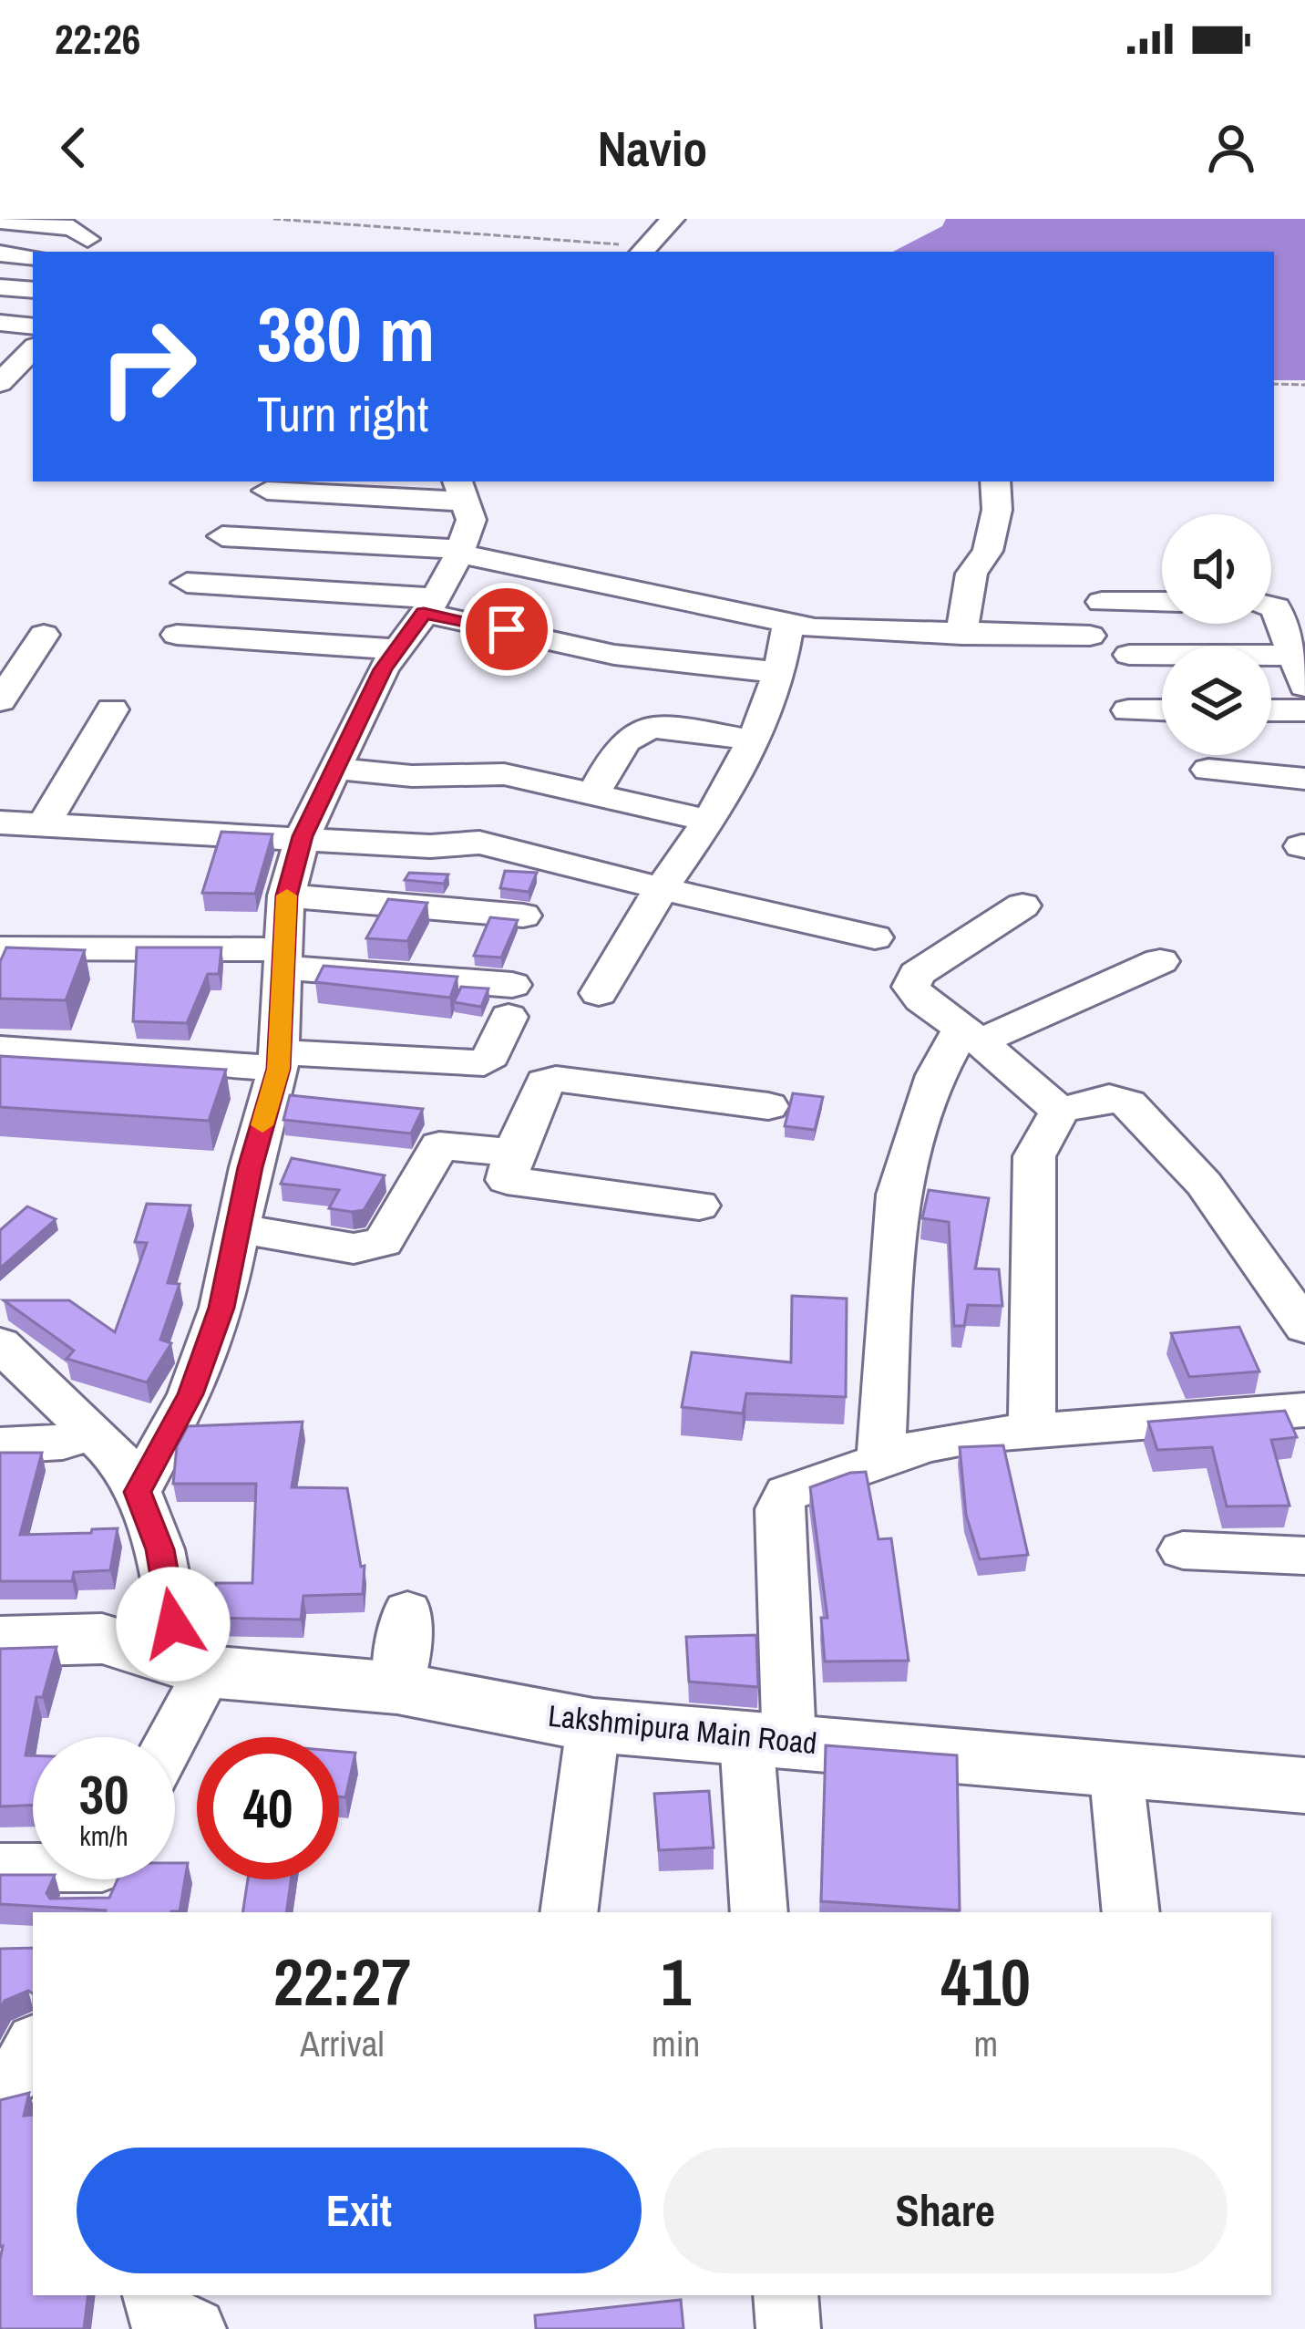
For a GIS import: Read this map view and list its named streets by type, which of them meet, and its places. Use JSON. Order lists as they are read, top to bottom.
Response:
{
  "streets": {
    "main road": ["Lakshmipura Main Road"]
  },
  "page": {
    "status": "22:26",
    "header": "Navio",
    "turn": ["380 m", "Turn right"],
    "speed": "30 km/h",
    "limit": "40",
    "eta": [
      "22:27",
      "Arrival",
      "1",
      "min",
      "410",
      "m"
    ],
    "buttons": ["Exit", "Share"]
  }
}
